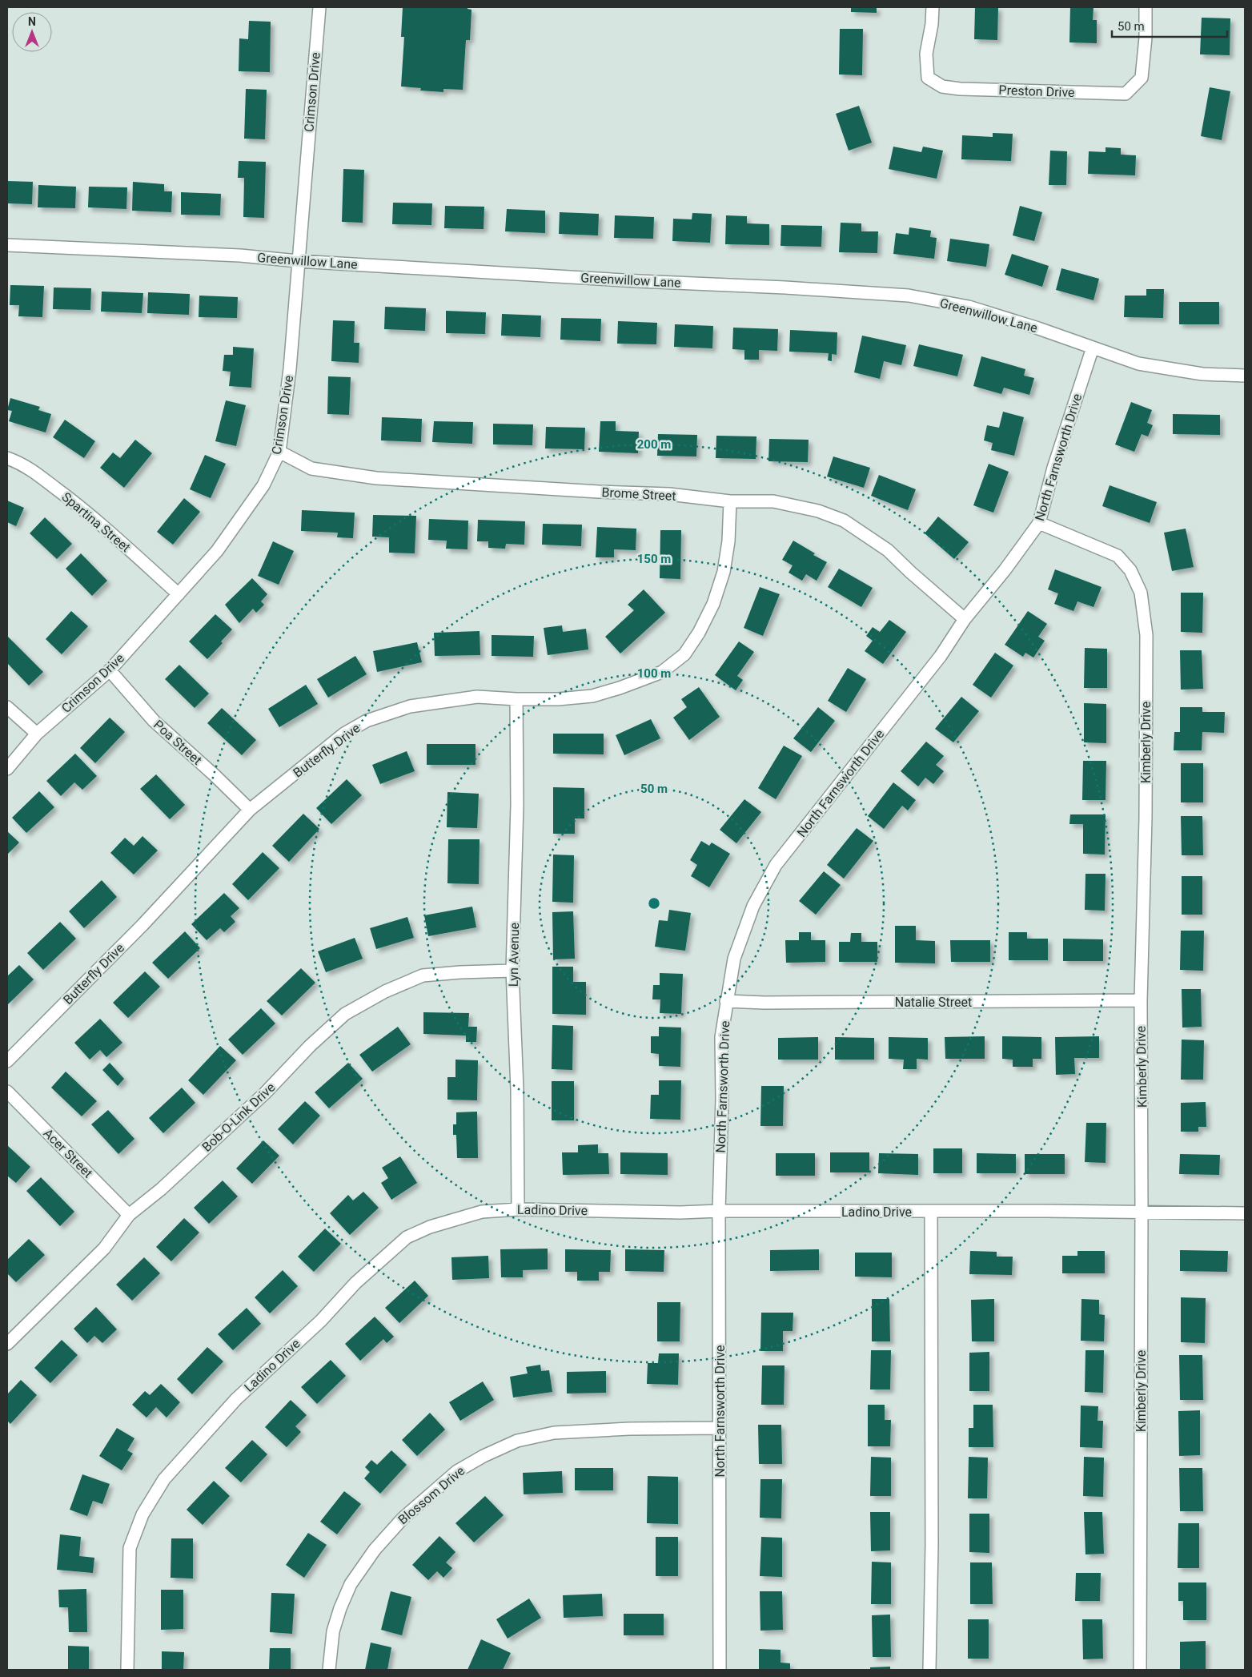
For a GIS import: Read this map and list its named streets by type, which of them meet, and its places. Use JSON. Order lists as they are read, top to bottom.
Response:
{
  "streets": {
    "street": [
      "Preston Drive",
      "Crimson Drive",
      "Greenwillow Lane",
      "North Farnsworth Drive",
      "Brome Street",
      "Spartina Street",
      "Poa Street",
      "Kimberly Drive",
      "Butterfly Drive",
      "Lyn Avenue",
      "Natalie Street",
      "Bob-O-Link Drive",
      "Acer Street",
      "Ladino Drive",
      "Blossom Drive"
    ]
  },
  "crossings": [
    ["Crimson Drive", "Greenwillow Lane"],
    ["Crimson Drive", "Brome Street"],
    ["Crimson Drive", "Spartina Street"],
    ["Crimson Drive", "Poa Street"],
    ["Greenwillow Lane", "North Farnsworth Drive"],
    ["North Farnsworth Drive", "Brome Street"],
    ["North Farnsworth Drive", "Kimberly Drive"],
    ["North Farnsworth Drive", "Natalie Street"],
    ["North Farnsworth Drive", "Ladino Drive"],
    ["North Farnsworth Drive", "Blossom Drive"],
    ["Brome Street", "Butterfly Drive"],
    ["Poa Street", "Butterfly Drive"],
    ["Kimberly Drive", "Natalie Street"],
    ["Kimberly Drive", "Ladino Drive"],
    ["Butterfly Drive", "Lyn Avenue"],
    ["Lyn Avenue", "Bob-O-Link Drive"],
    ["Lyn Avenue", "Ladino Drive"],
    ["Bob-O-Link Drive", "Acer Street"]
  ],
  "scale_bar": "50 m",
  "north": "top",
  "rings": [
    "200 m",
    "150 m",
    "100 m",
    "50 m"
  ]
}
